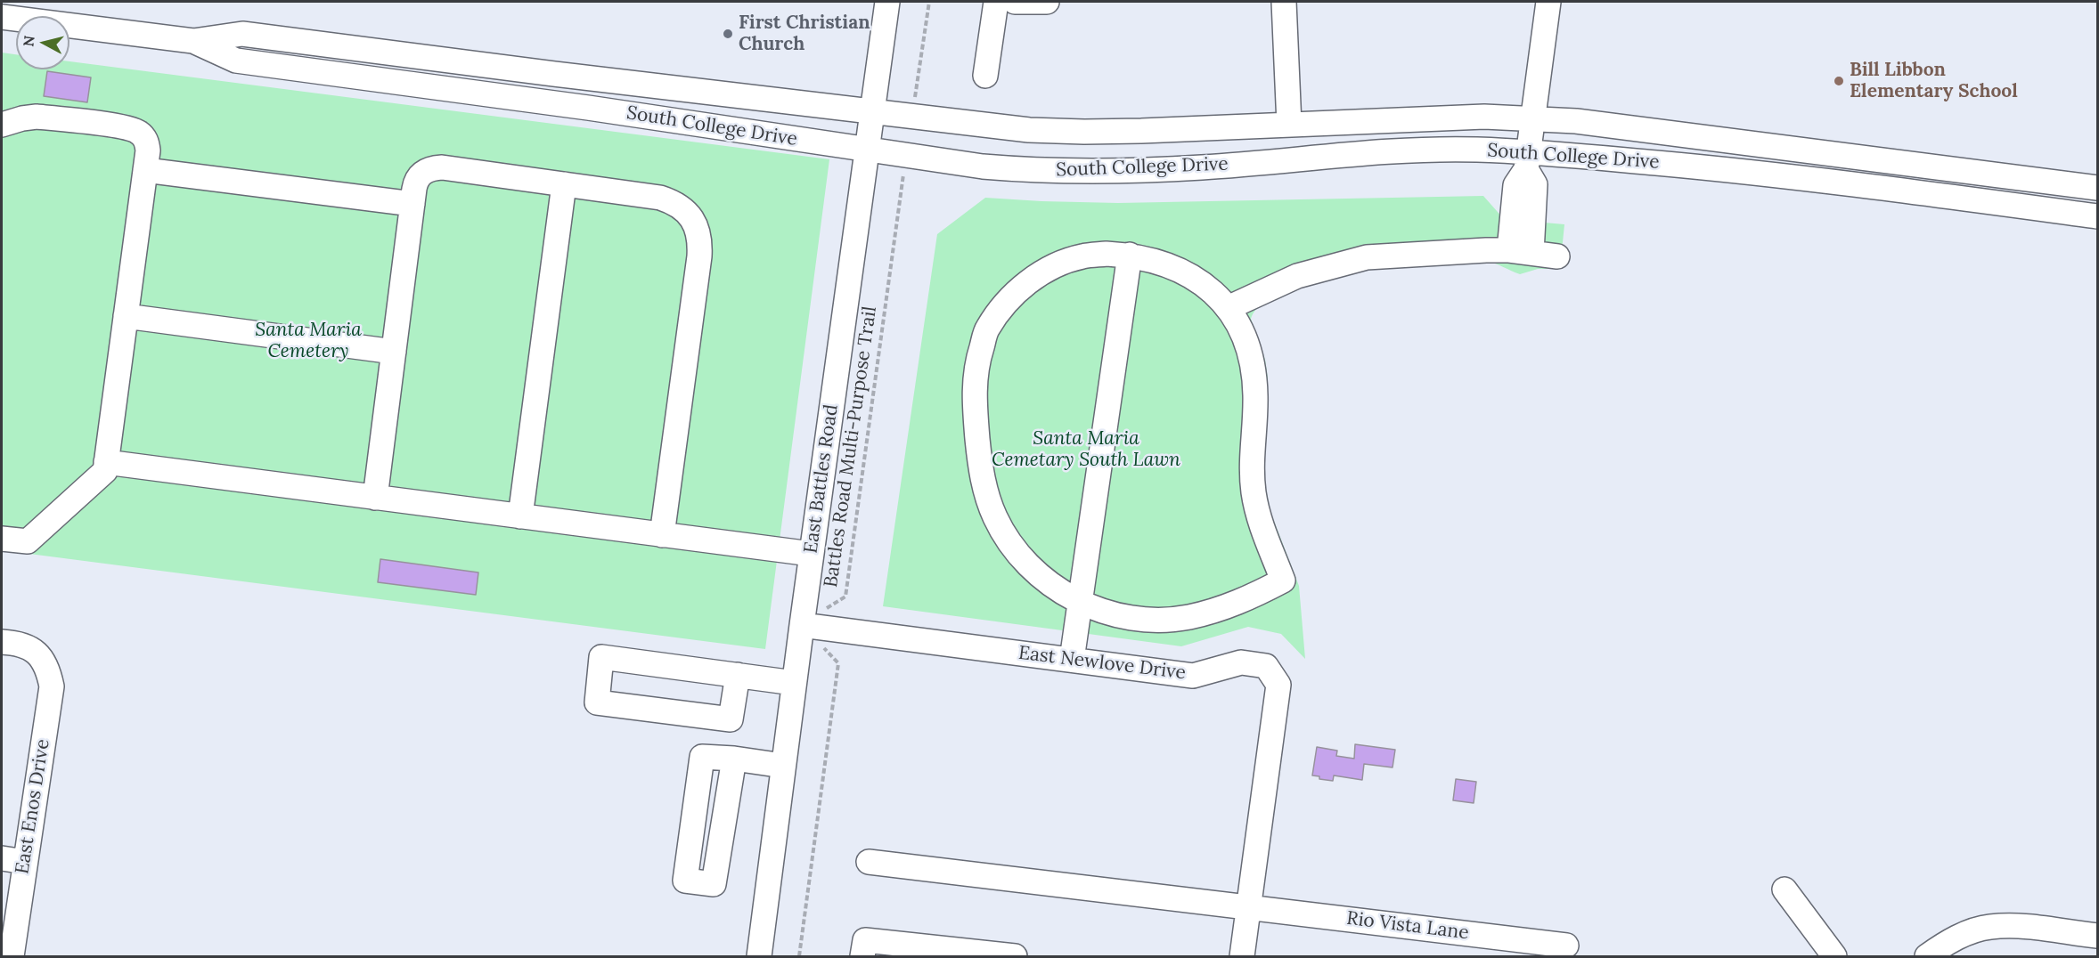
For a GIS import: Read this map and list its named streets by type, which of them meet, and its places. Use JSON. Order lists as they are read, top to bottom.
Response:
{
  "streets": {
    "street": [
      "South College Drive",
      "East Battles Road",
      "East Newlove Drive",
      "East Enos Drive",
      "Rio Vista Lane"
    ],
    "path": ["Battles Road Multi-Purpose Trail"]
  },
  "crossings": [
    ["South College Drive", "Battles Road Multi-Purpose Trail"],
    ["South College Drive", "East Battles Road"],
    ["Battles Road Multi-Purpose Trail", "East Battles Road"],
    ["Battles Road Multi-Purpose Trail", "East Newlove Drive"],
    ["East Battles Road", "East Newlove Drive"],
    ["East Newlove Drive", "Rio Vista Lane"]
  ],
  "parks": ["Santa Maria Cemetery", "Santa Maria Cemetary South Lawn"],
  "places": ["First Christian Church", "Bill Libbon Elementary School"],
  "north": "left"
}
